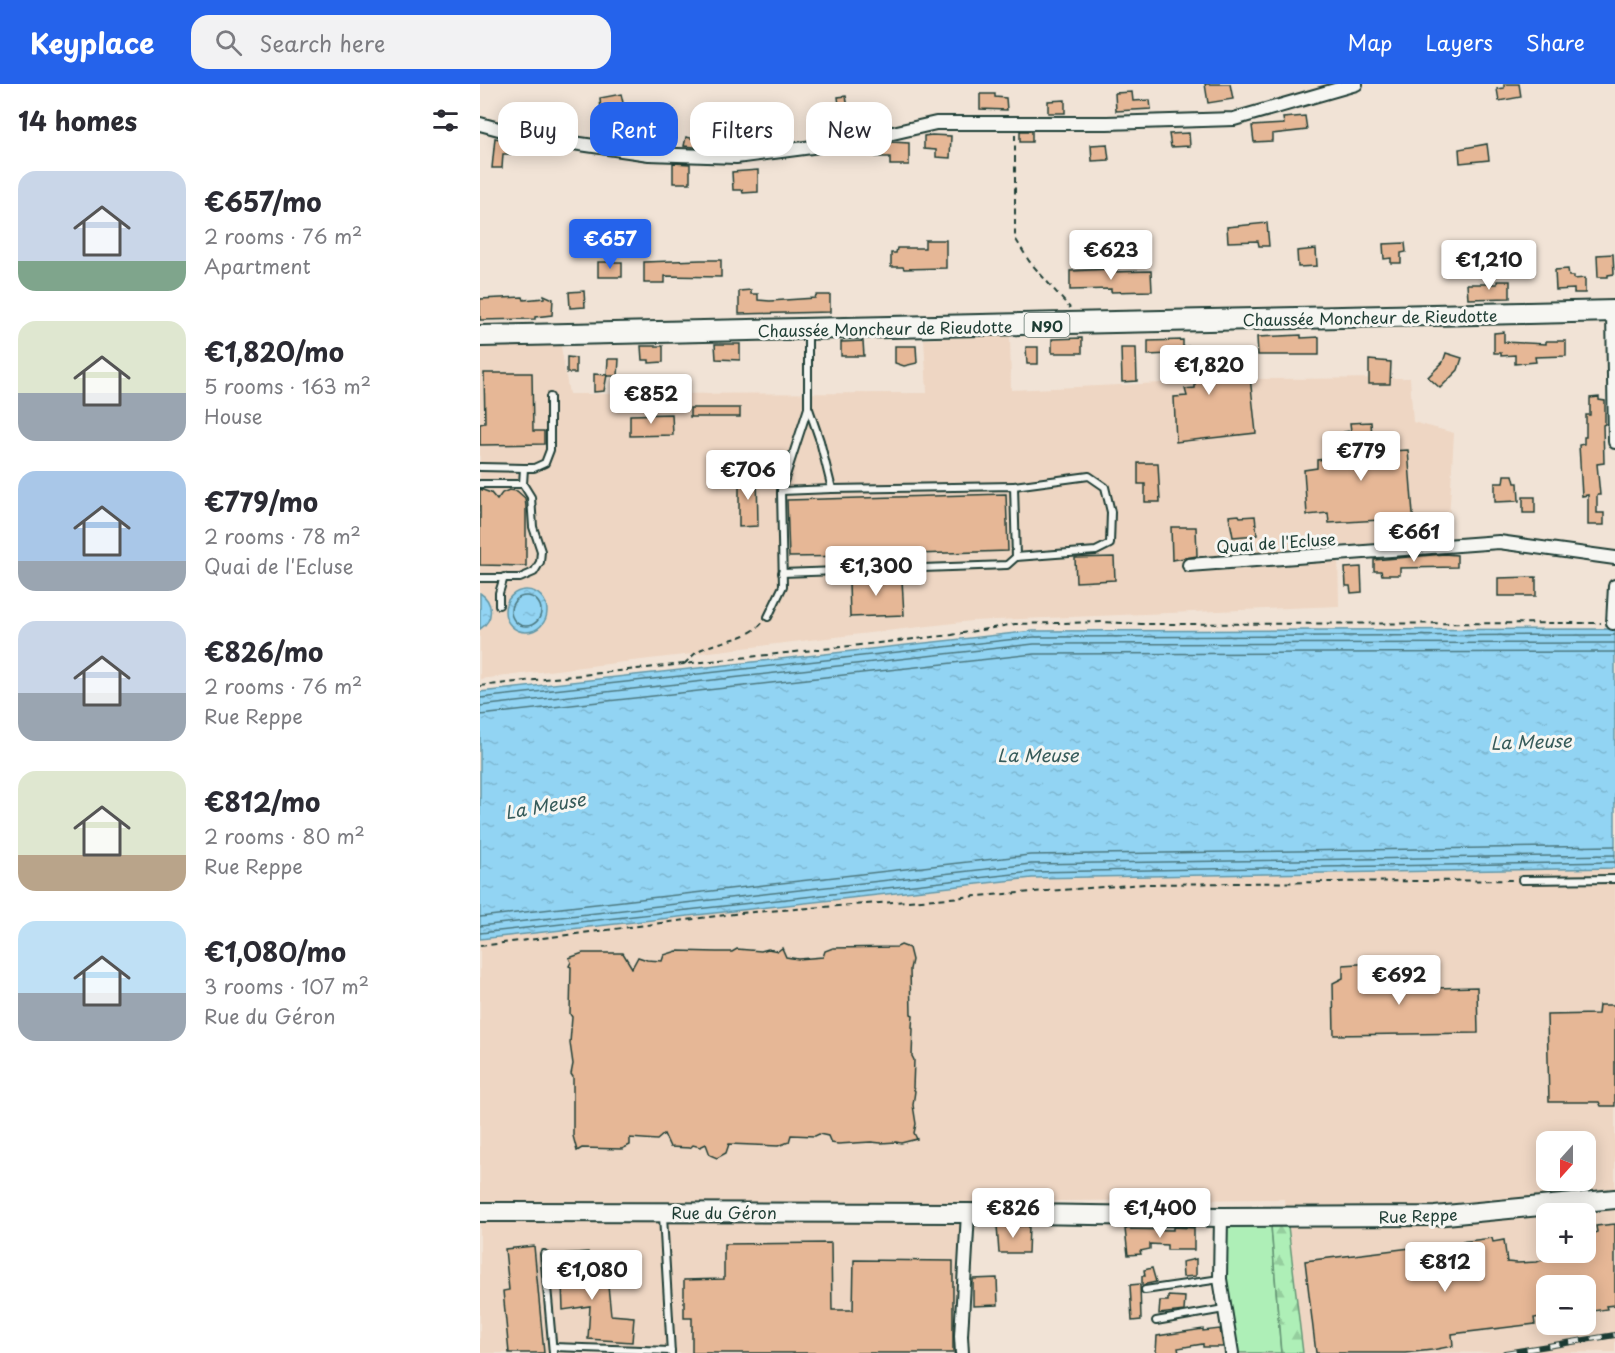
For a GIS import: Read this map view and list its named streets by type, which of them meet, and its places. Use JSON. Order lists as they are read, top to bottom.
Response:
{
  "streets": {
    "main road": [
      "Chaussée Moncheur de Rieudotte",
      "N90",
      "Rue du Géron",
      "Rue Reppe"
    ],
    "street": ["Quai de l'Ecluse"]
  },
  "crossings": [
    ["Rue du Géron", "Rue Reppe"]
  ],
  "water": ["La Meuse"],
  "north": "bottom",
  "page": {
    "header": "Keyplace",
    "search": "Search here",
    "nav": ["Map", "Layers", "Share"],
    "heading": "14 homes",
    "chip": [
      "Buy",
      "Rent",
      "Filters",
      "New"
    ],
    "list": [
      {
        "name": "€657/mo",
        "note": "2 rooms · 76 m² · Apartment"
      },
      {
        "name": "€1,820/mo",
        "note": "5 rooms · 163 m² · House"
      },
      {
        "name": "€779/mo",
        "note": "2 rooms · 78 m² · Quai de l'Ecluse"
      },
      {
        "name": "€826/mo",
        "note": "2 rooms · 76 m² · Rue Reppe"
      },
      {
        "name": "€812/mo",
        "note": "2 rooms · 80 m² · Rue Reppe"
      },
      {
        "name": "€1,080/mo",
        "note": "3 rooms · 107 m² · Rue du Géron"
      }
    ],
    "price": [
      "€657",
      "€623",
      "€1,210",
      "€1,820",
      "€852",
      "€779",
      "€706",
      "€661",
      "€1,300",
      "€692",
      "€826",
      "€1,400",
      "€812",
      "€1,080"
    ],
    "map_buttons": ["+", "−"]
  }
}
